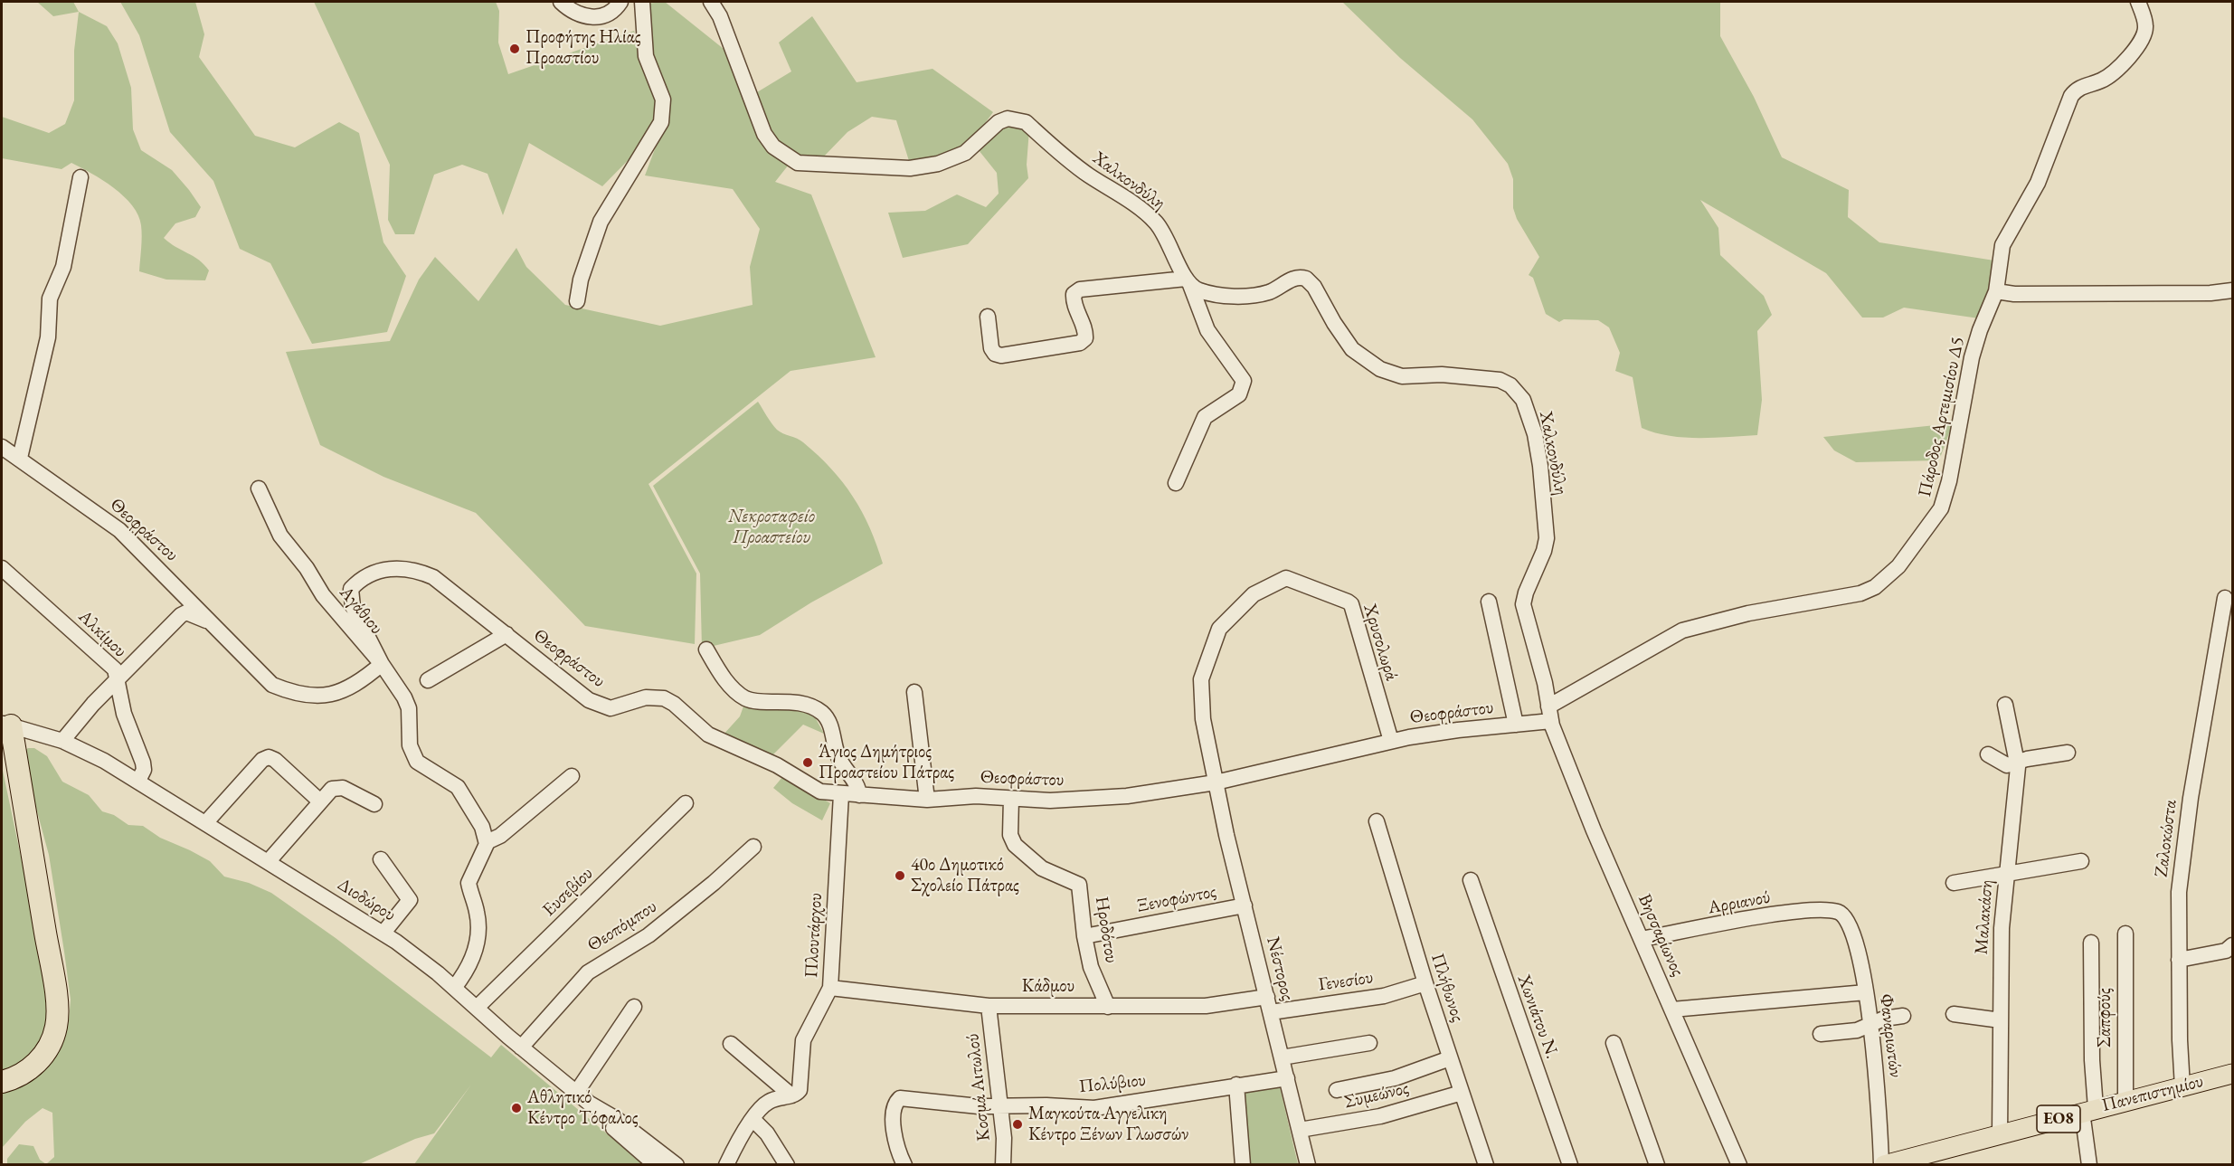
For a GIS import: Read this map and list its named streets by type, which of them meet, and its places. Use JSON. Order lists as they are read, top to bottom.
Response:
{
  "streets": {
    "main road": ["Πανεπιστημίου", "ΕΟ8"],
    "street": [
      "Χαλκονδύλη",
      "Πάροδος Αρτεμισίου Δ5",
      "Θεοφράστου",
      "Αγάθιου",
      "Αλκίμου",
      "Χρυσολωρά",
      "Ζαλοκώστα",
      "Ευσεβίου",
      "Ξενοφώντος",
      "Διοδώρου",
      "Αρριανού",
      "Μαλακάση",
      "Θεοπόμπου",
      "Ηροδότου",
      "Πλουτάρχου",
      "Βησσαρίωνος",
      "Νέστορος",
      "Γενεσίου",
      "Κάδμου",
      "Πλήθωνος",
      "Χωνιάτου Ν.",
      "Σαπφούς",
      "Φαναριωτών",
      "Πολύβιου",
      "Κοσμά Αιτωλού",
      "Συμεώνος"
    ]
  },
  "crossings": [
    ["Χαλκονδύλη", "Πάροδος Αρτεμισίου Δ5"],
    ["Χαλκονδύλη", "Θεοφράστου"],
    ["Χαλκονδύλη", "Βησσαρίωνος"],
    ["Πάροδος Αρτεμισίου Δ5", "Θεοφράστου"],
    ["Πάροδος Αρτεμισίου Δ5", "Βησσαρίωνος"],
    ["Θεοφράστου", "Αγάθιου"],
    ["Θεοφράστου", "Χρυσολωρά"],
    ["Θεοφράστου", "Ηροδότου"],
    ["Θεοφράστου", "Πλουτάρχου"],
    ["Θεοφράστου", "Βησσαρίωνος"],
    ["Θεοφράστου", "Νέστορος"],
    ["Αλκίμου", "Διοδώρου"],
    ["Χρυσολωρά", "Νέστορος"],
    ["Ζαλοκώστα", "Πανεπιστημίου"],
    ["Ευσεβίου", "Διοδώρου"],
    ["Ξενοφώντος", "Ηροδότου"],
    ["Ξενοφώντος", "Νέστορος"],
    ["Διοδώρου", "Θεοπόμπου"],
    ["Αρριανού", "Βησσαρίωνος"],
    ["Αρριανού", "Φαναριωτών"],
    ["Μαλακάση", "Πανεπιστημίου"],
    ["Ηροδότου", "Κάδμου"],
    ["Πλουτάρχου", "Κάδμου"],
    ["Νέστορος", "Γενεσίου"],
    ["Νέστορος", "Κάδμου"],
    ["Νέστορος", "Πολύβιου"],
    ["Νέστορος", "Συμεώνος"],
    ["Γενεσίου", "Κάδμου"],
    ["Γενεσίου", "Πλήθωνος"],
    ["Κάδμου", "Κοσμά Αιτωλού"],
    ["Πλήθωνος", "Συμεώνος"],
    ["Σαπφούς", "Πανεπιστημίου"],
    ["Φαναριωτών", "Πανεπιστημίου"],
    ["Πολύβιου", "Κοσμά Αιτωλού"]
  ],
  "parks": ["Νεκροταφείο Προαστείου"],
  "places": [
    "Προφήτης Ηλίας Προαστίου",
    "Άγιος Δημήτριος Προαστείου Πάτρας",
    "40ο Δημοτικό Σχολείο Πάτρας",
    "Αθλητικό Κέντρο Τόφαλος",
    "Μαγκούτα Αγγελικη Κέντρο Ξένων Γλωσσών"
  ]
}
